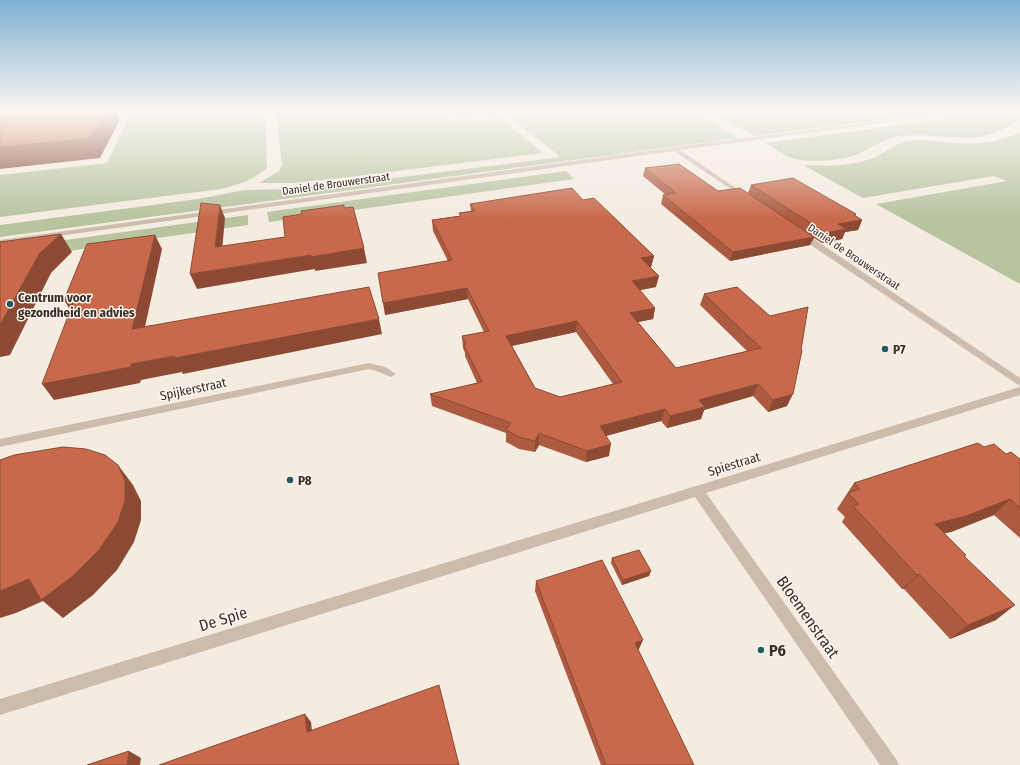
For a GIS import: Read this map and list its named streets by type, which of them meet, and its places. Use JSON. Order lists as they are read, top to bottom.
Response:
{
  "streets": {
    "street": [
      "Daniel de Brouwerstraat",
      "Spijkerstraat",
      "Spiestraat",
      "Bloemenstraat",
      "De Spie"
    ]
  },
  "crossings": [
    ["Spiestraat", "Bloemenstraat"],
    ["Spiestraat", "De Spie"]
  ],
  "places": [
    "Centrum voor gezondheid en advies",
    "P7",
    "P8",
    "P6"
  ]
}
